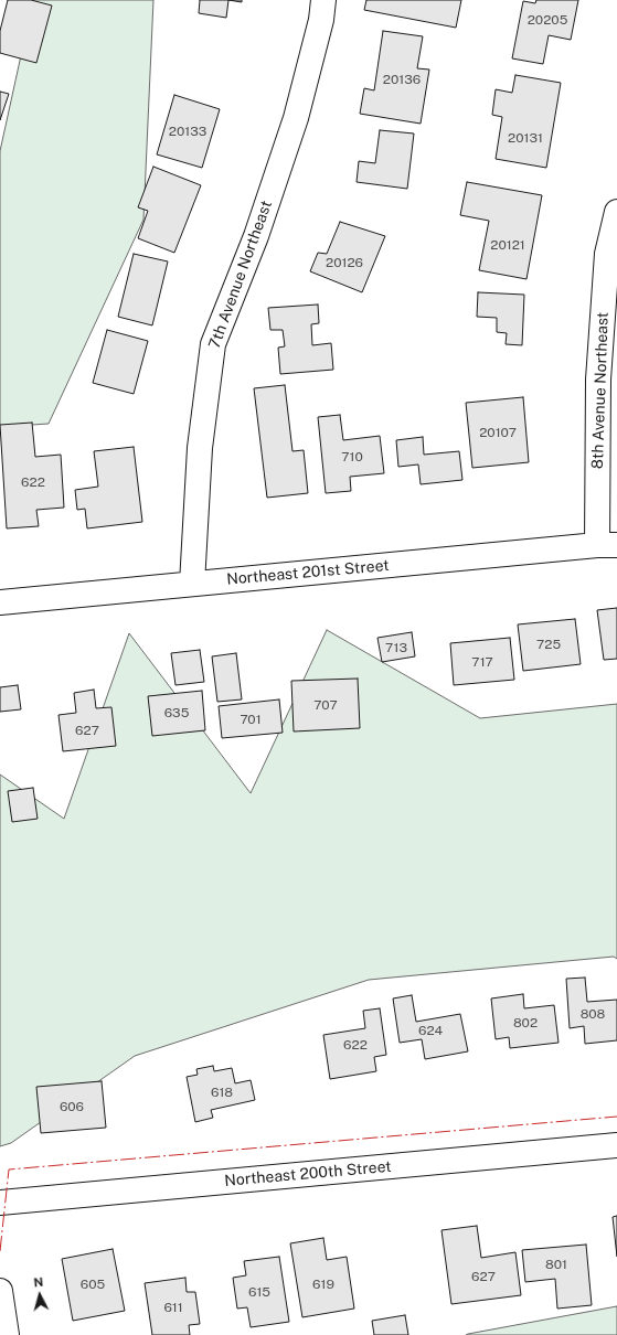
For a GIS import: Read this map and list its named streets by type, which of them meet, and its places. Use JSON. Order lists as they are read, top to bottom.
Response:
{
  "streets": {
    "street": [
      "7th Avenue Northeast",
      "8th Avenue Northeast",
      "Northeast 201st Street",
      "Northeast 200th Street"
    ]
  },
  "crossings": [
    ["7th Avenue Northeast", "Northeast 201st Street"],
    ["8th Avenue Northeast", "Northeast 201st Street"]
  ],
  "house_numbers": [
    "20205",
    "20136",
    "20133",
    "20131",
    "20121",
    "20126",
    "20107",
    "710",
    "622",
    "725",
    "713",
    "717",
    "707",
    "635",
    "701",
    "627",
    "808",
    "802",
    "624",
    "622",
    "618",
    "606",
    "801",
    "627",
    "605",
    "619",
    "615",
    "611"
  ],
  "north": "top"
}
